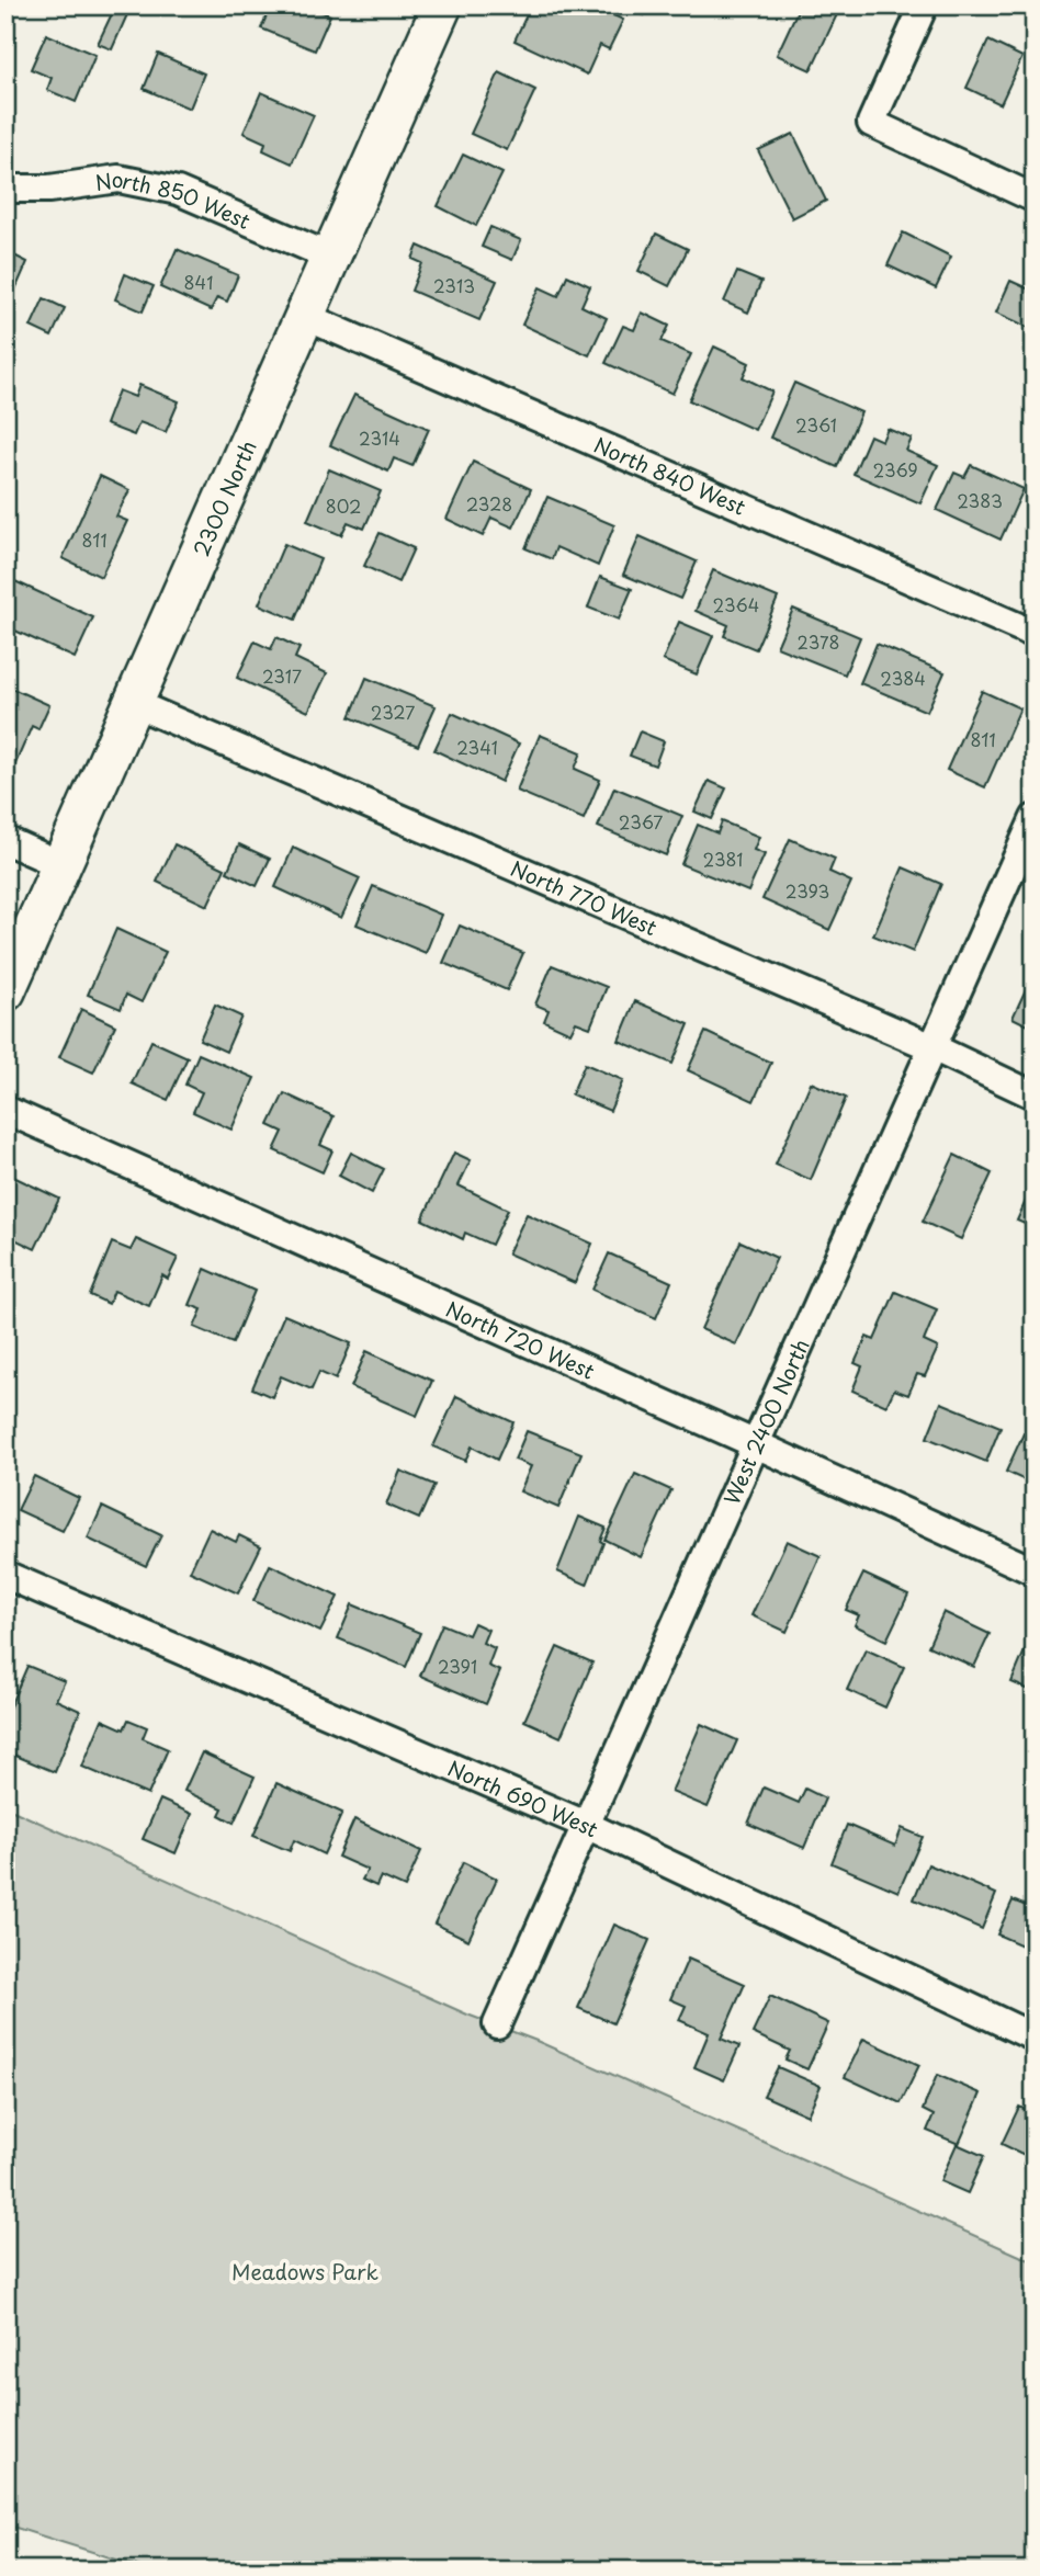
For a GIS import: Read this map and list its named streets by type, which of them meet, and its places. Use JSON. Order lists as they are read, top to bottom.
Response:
{
  "streets": {
    "street": [
      "North 850 West",
      "North 840 West",
      "2300 North",
      "North 770 West",
      "North 720 West",
      "West 2400 North",
      "North 690 West"
    ]
  },
  "crossings": [
    ["North 850 West", "2300 North"],
    ["North 840 West", "2300 North"],
    ["2300 North", "North 770 West"],
    ["North 770 West", "West 2400 North"],
    ["North 720 West", "West 2400 North"],
    ["West 2400 North", "North 690 West"]
  ],
  "parks": ["Meadows Park"],
  "house_numbers": [
    "841",
    "2313",
    "2361",
    "2314",
    "2369",
    "2383",
    "2328",
    "802",
    "811",
    "2364",
    "2378",
    "2317",
    "2384",
    "2327",
    "811",
    "2341",
    "2367",
    "2381",
    "2393",
    "2391"
  ]
}
